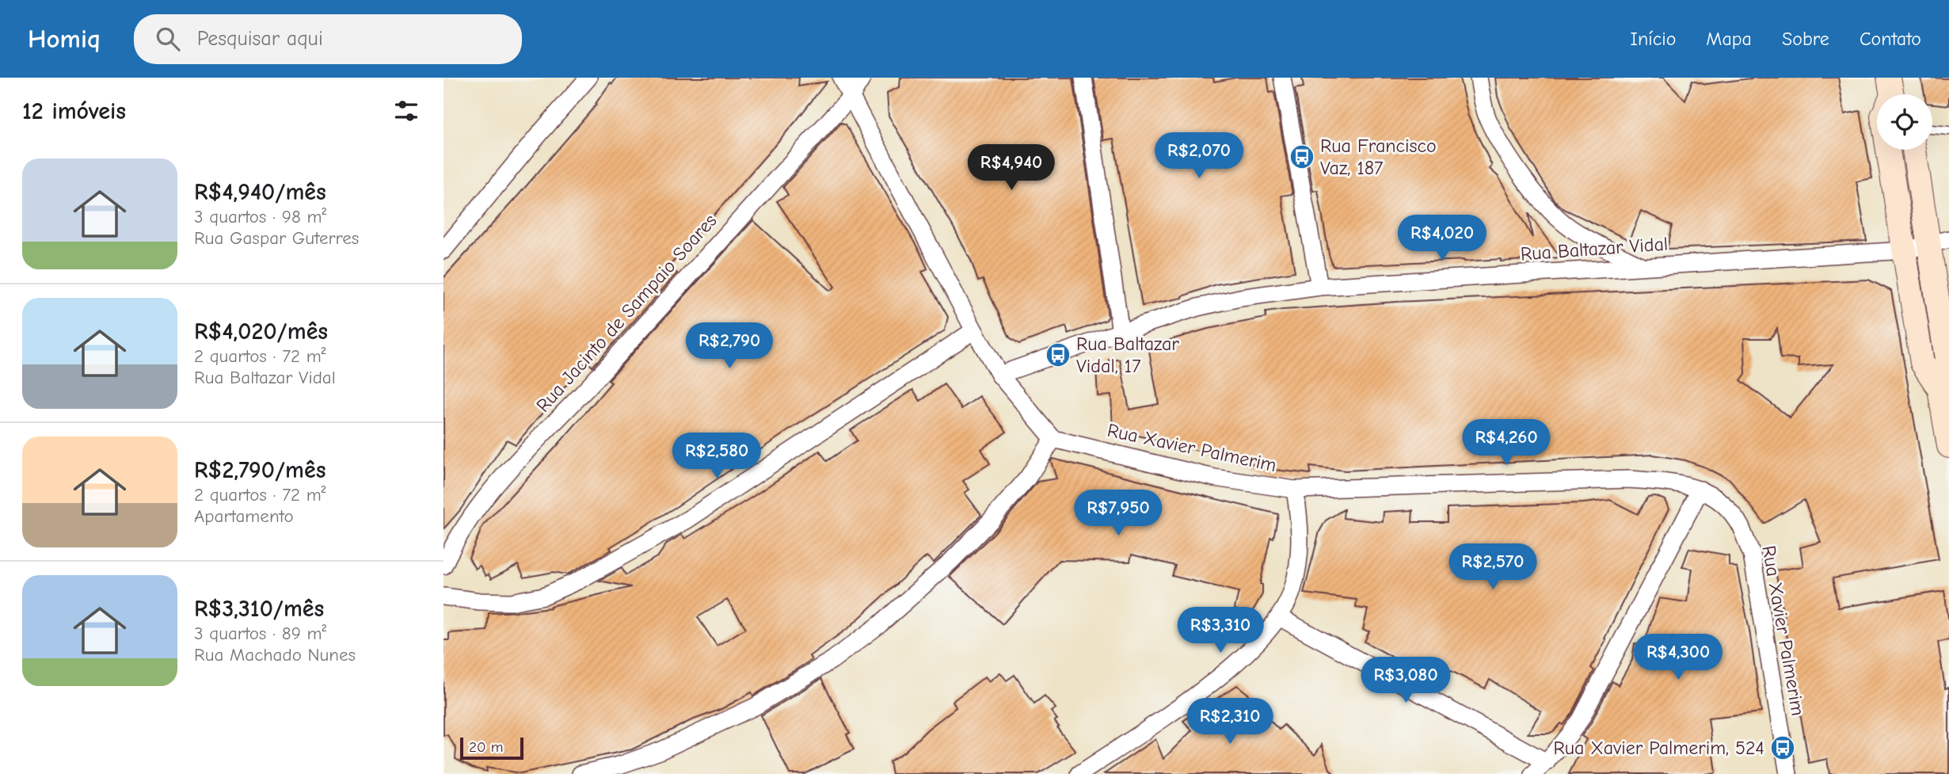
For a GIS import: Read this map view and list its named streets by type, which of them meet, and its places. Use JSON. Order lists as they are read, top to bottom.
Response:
{
  "streets": {
    "street": ["Rua Baltazar Vidal", "Rua Jacinto de Sampaio Soares", "Rua Xavier Palmerim"]
  },
  "places": {
    "bus stop": ["Rua Francisco Vaz, 187", "Rua Baltazar Vidal, 17", "Rua Xavier Palmerim, 524"]
  },
  "scale_bar": "20 m",
  "page": {
    "header": "Homiq",
    "search": "Pesquisar aqui",
    "nav": [
      "Início",
      "Mapa",
      "Sobre",
      "Contato"
    ],
    "heading": "12 imóveis",
    "price": [
      "R$2,070",
      "R$4,940",
      "R$4,020",
      "R$2,790",
      "R$4,260",
      "R$2,580",
      "R$7,950",
      "R$2,570",
      "R$3,310",
      "R$4,300",
      "R$3,080",
      "R$2,310"
    ],
    "list": [
      {
        "name": "R$4,940/mês",
        "note": "3 quartos · 98 m² · Rua Gaspar Guterres"
      },
      {
        "name": "R$4,020/mês",
        "note": "2 quartos · 72 m² · Rua Baltazar Vidal"
      },
      {
        "name": "R$2,790/mês",
        "note": "2 quartos · 72 m² · Apartamento"
      },
      {
        "name": "R$3,310/mês",
        "note": "3 quartos · 89 m² · Rua Machado Nunes"
      }
    ],
    "scale": "20 m"
  }
}
